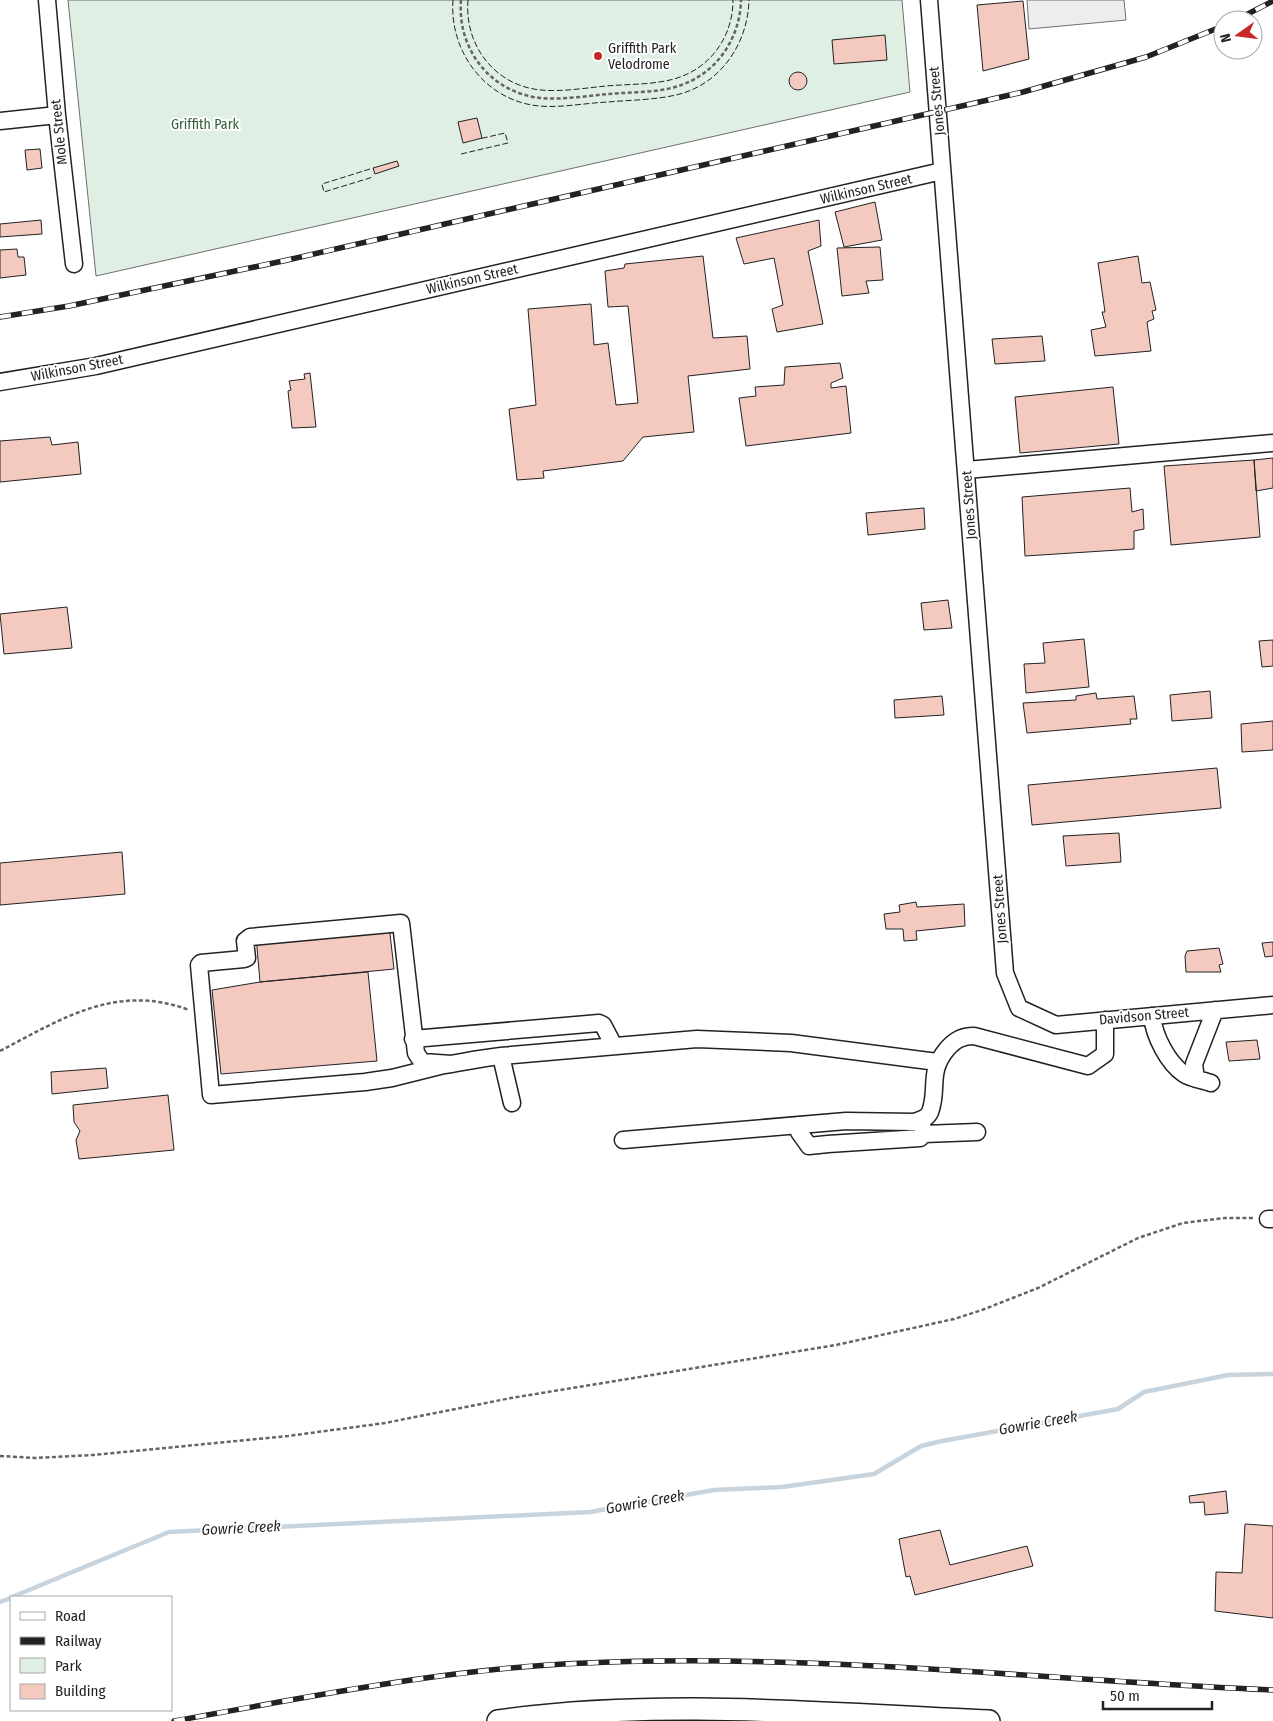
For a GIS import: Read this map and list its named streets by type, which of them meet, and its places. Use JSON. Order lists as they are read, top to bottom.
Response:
{
  "streets": {
    "street": [
      "Jones Street",
      "Mole Street",
      "Wilkinson Street",
      "Davidson Street"
    ]
  },
  "crossings": [
    ["Jones Street", "Wilkinson Street"],
    ["Jones Street", "Davidson Street"]
  ],
  "water": ["Gowrie Creek"],
  "parks": ["Griffith Park"],
  "places": ["Griffith Park Velodrome"],
  "legend": [
    "Road",
    "Railway",
    "Park",
    "Building"
  ],
  "scale_bar": "50 m",
  "north": "left"
}
